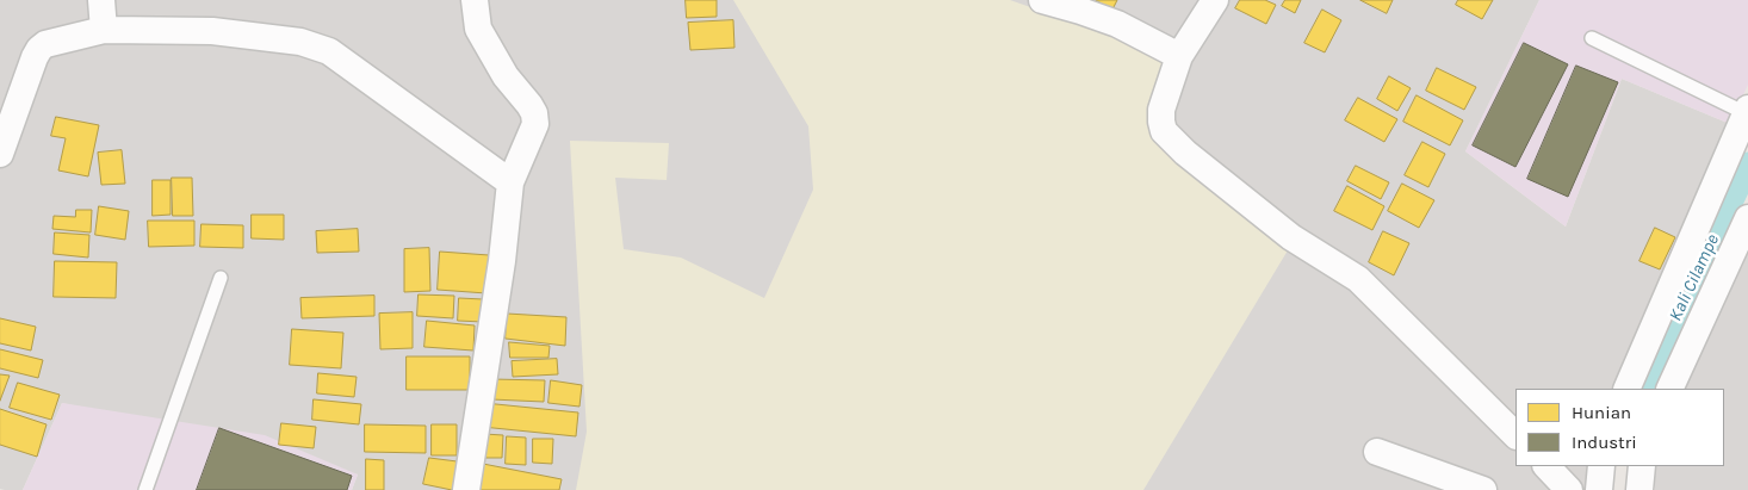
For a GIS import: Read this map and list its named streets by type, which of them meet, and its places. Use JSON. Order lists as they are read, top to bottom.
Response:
{
  "water": ["Kali Cilampe"],
  "legend": ["Hunian", "Industri"]
}
